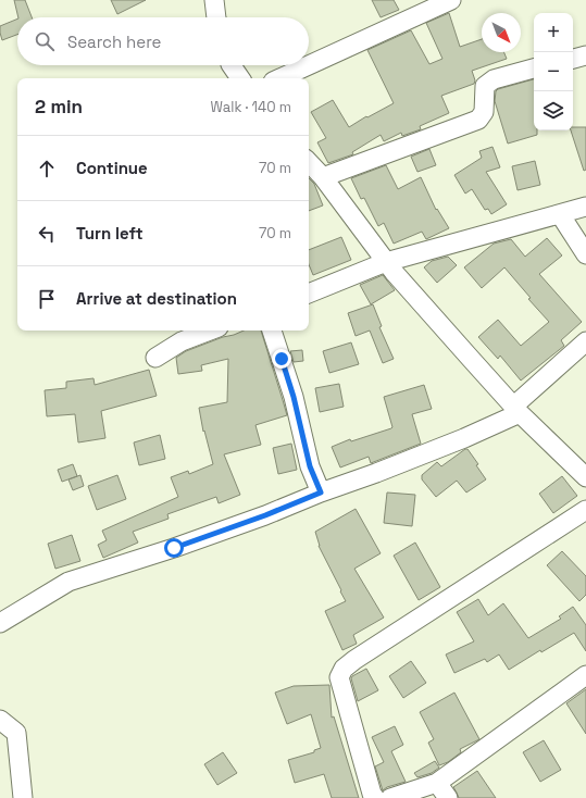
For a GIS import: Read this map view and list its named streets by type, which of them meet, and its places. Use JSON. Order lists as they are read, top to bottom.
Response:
{
  "north": "bottom right",
  "page": {
    "map_buttons": ["+", "−"],
    "search": "Search here",
    "heading": ["2 min", "Walk · 140 m"],
    "list": [
      ["Continue", "70 m"],
      ["Turn left", "70 m"],
      "Arrive at destination"
    ]
  }
}
